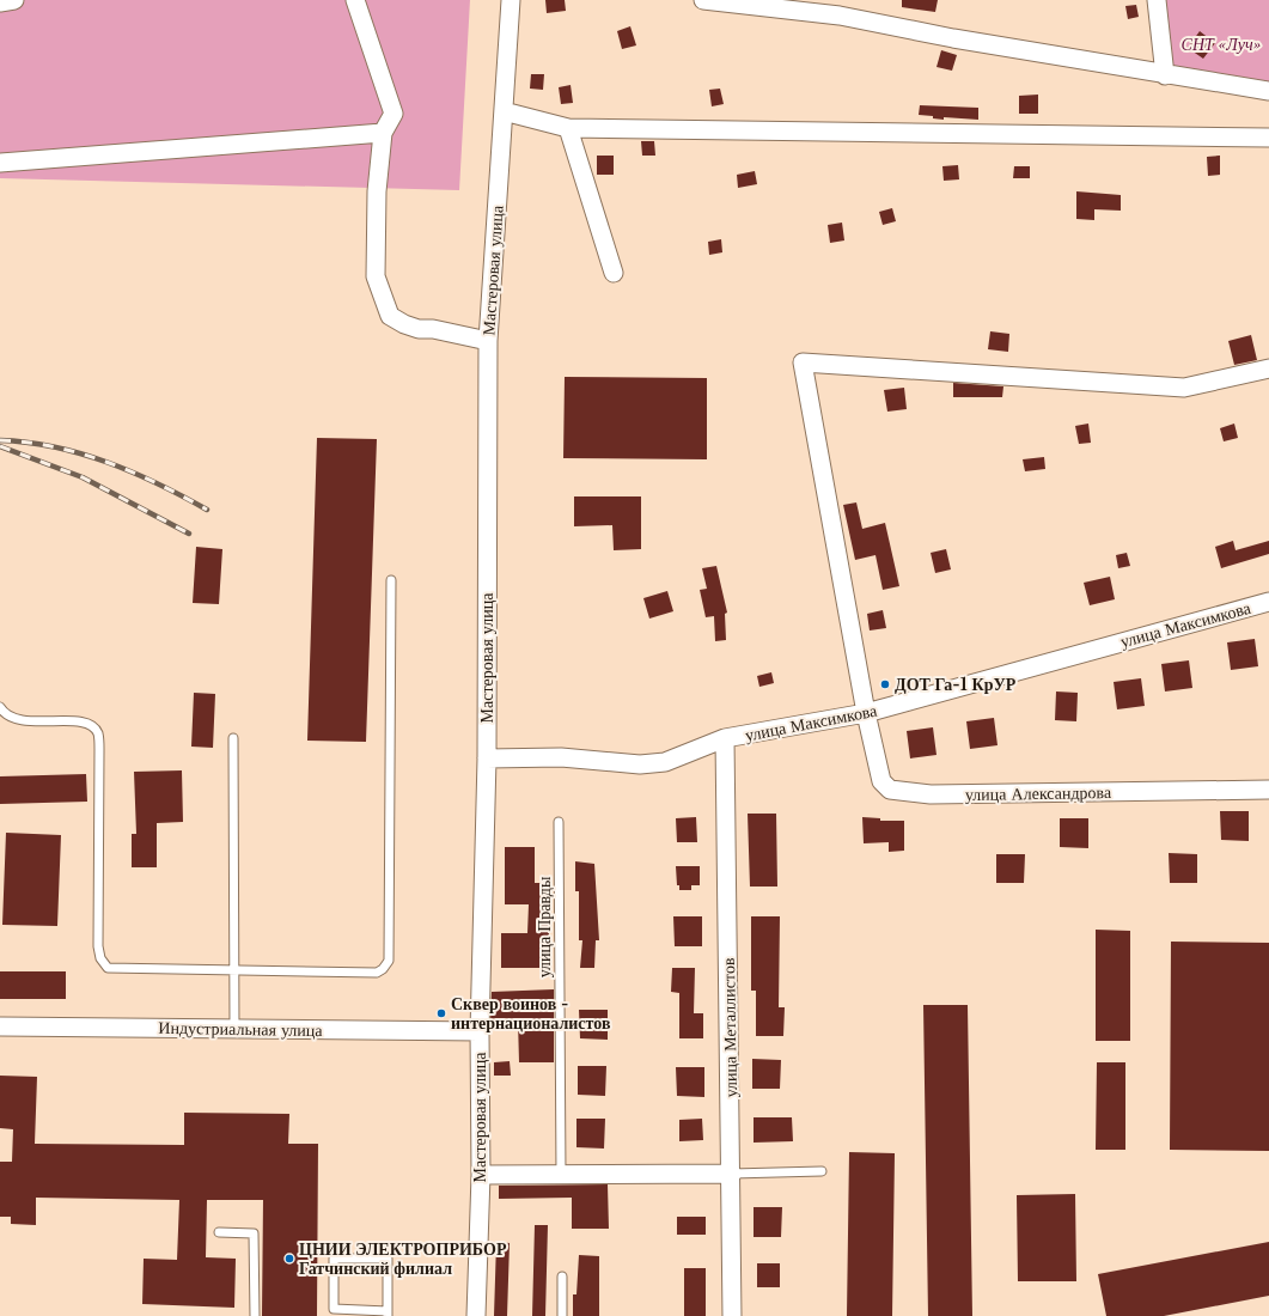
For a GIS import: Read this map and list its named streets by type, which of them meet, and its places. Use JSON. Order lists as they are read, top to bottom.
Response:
{
  "streets": {
    "street": [
      "Мастеровая улица",
      "улица Максимкова",
      "улица Александрова",
      "улица Металлистов",
      "Индустриальная улица"
    ],
    "lane": ["улица Правды"]
  },
  "crossings": [
    ["Мастеровая улица", "улица Максимкова"],
    ["Мастеровая улица", "Индустриальная улица"],
    ["улица Максимкова", "улица Александрова"],
    ["улица Максимкова", "улица Металлистов"]
  ],
  "parks": ["СНТ «Луч»"],
  "places": ["ДОТ Га-1 КрУР", "Сквер воинов - интернационалистов", "ЦНИИ ЭЛЕКТРОПРИБОР Гатчинский филиал"]
}
